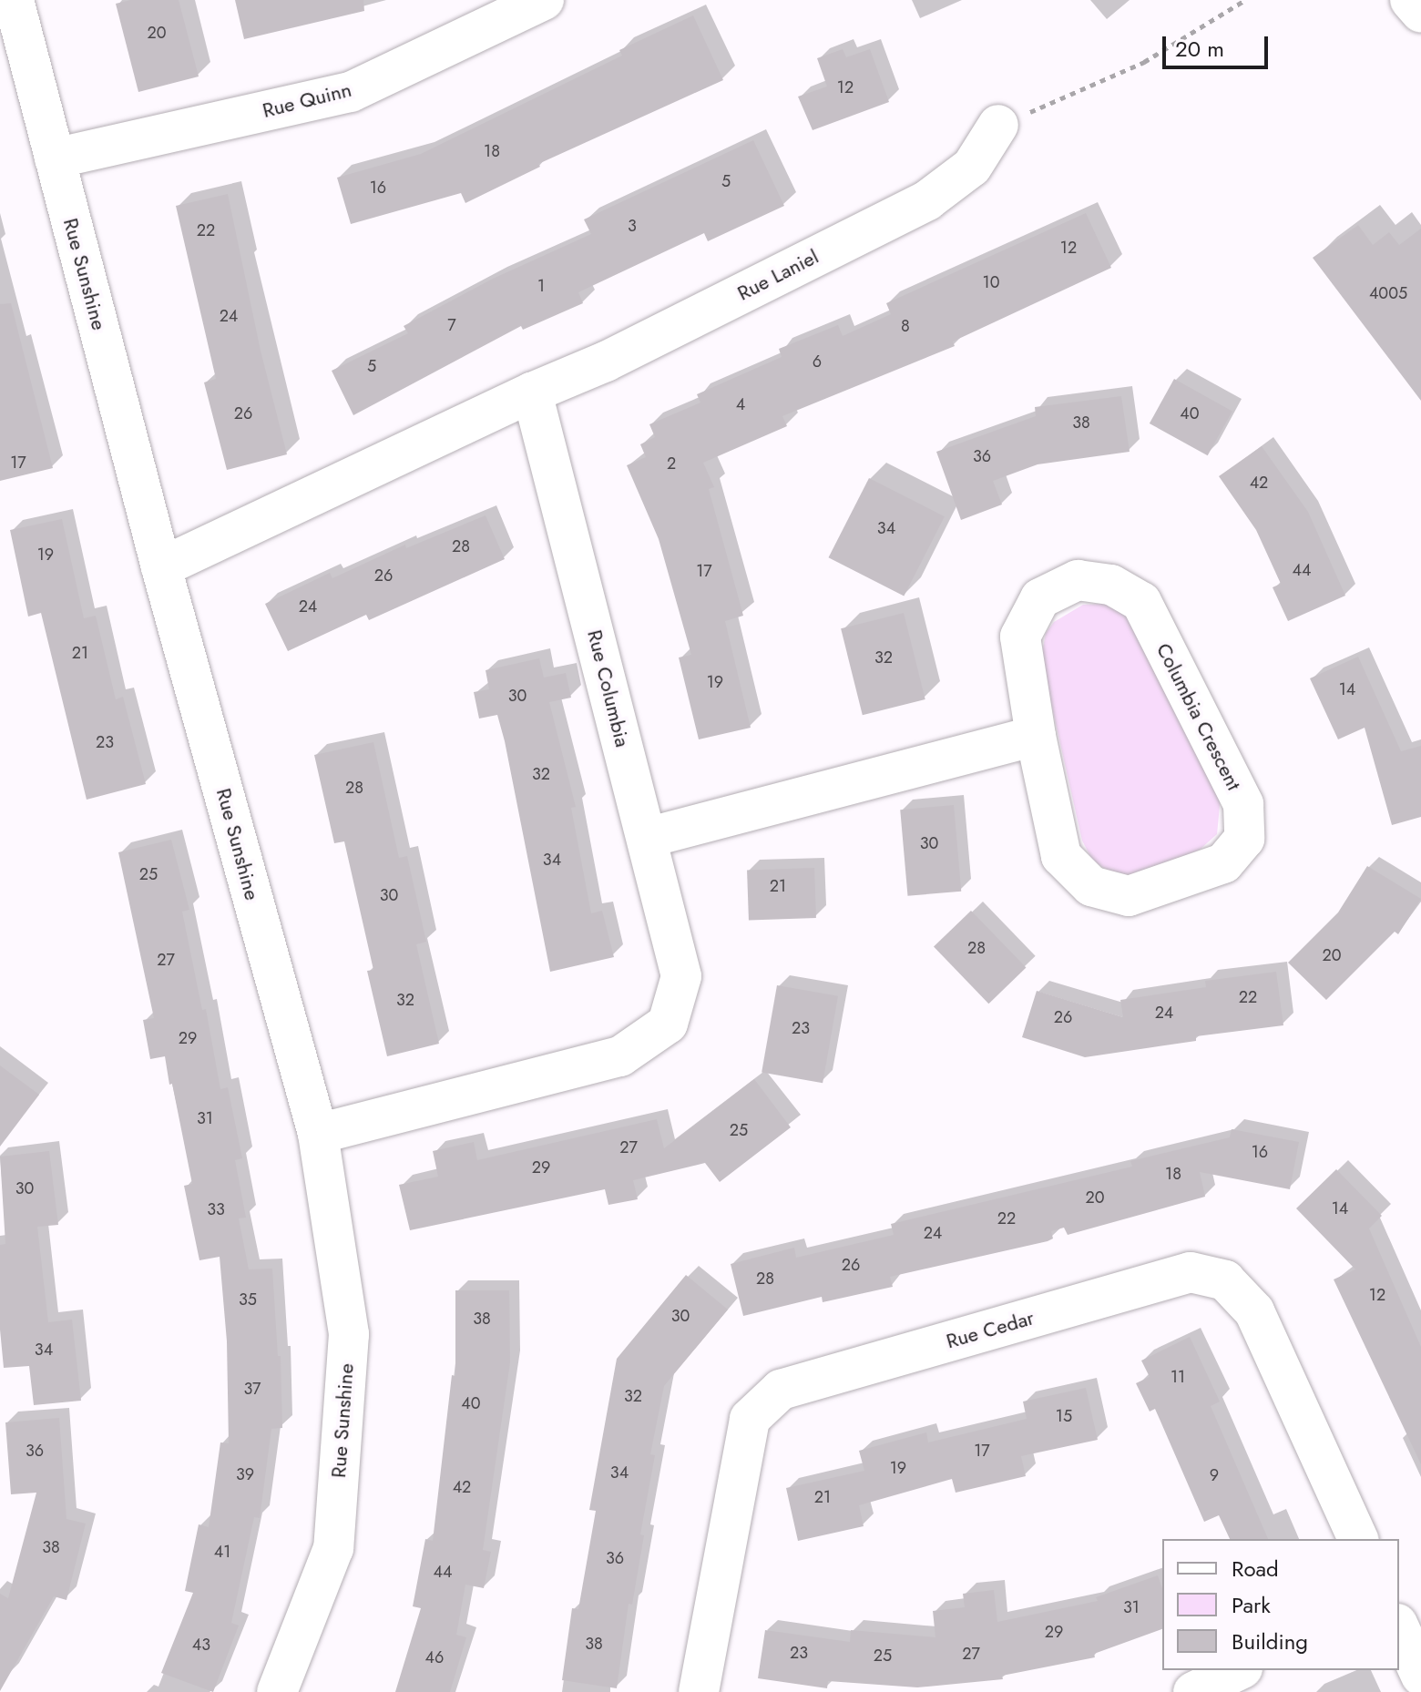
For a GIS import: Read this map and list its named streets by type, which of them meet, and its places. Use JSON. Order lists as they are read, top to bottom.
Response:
{
  "streets": {
    "street": [
      "Rue Quinn",
      "Rue Sunshine",
      "Rue Laniel",
      "Rue Columbia",
      "Columbia Crescent",
      "Rue Cedar"
    ]
  },
  "crossings": [
    ["Rue Quinn", "Rue Sunshine"],
    ["Rue Sunshine", "Rue Columbia"],
    ["Rue Laniel", "Rue Columbia"]
  ],
  "house_numbers": [
    "20",
    "12",
    "18",
    "5",
    "16",
    "3",
    "22",
    "12",
    "10",
    "1",
    "4005",
    "24",
    "7",
    "8",
    "6",
    "5",
    "4",
    "26",
    "40",
    "38",
    "36",
    "17",
    "2",
    "42",
    "34",
    "28",
    "19",
    "44",
    "17",
    "26",
    "24",
    "21",
    "32",
    "19",
    "14",
    "30",
    "23",
    "32",
    "28",
    "30",
    "34",
    "25",
    "21",
    "30",
    "28",
    "20",
    "27",
    "22",
    "32",
    "24",
    "26",
    "23",
    "29",
    "31",
    "25",
    "27",
    "16",
    "29",
    "18",
    "30",
    "20",
    "14",
    "33",
    "22",
    "24",
    "26",
    "28",
    "12",
    "35",
    "30",
    "38",
    "34",
    "11",
    "37",
    "32",
    "40",
    "15",
    "36",
    "17",
    "19",
    "34",
    "39",
    "9",
    "42",
    "21",
    "38",
    "41",
    "36",
    "44",
    "31",
    "29",
    "38",
    "43",
    "23",
    "27",
    "25",
    "46"
  ],
  "legend": ["Road", "Park", "Building"],
  "scale_bar": "20 m"
}
